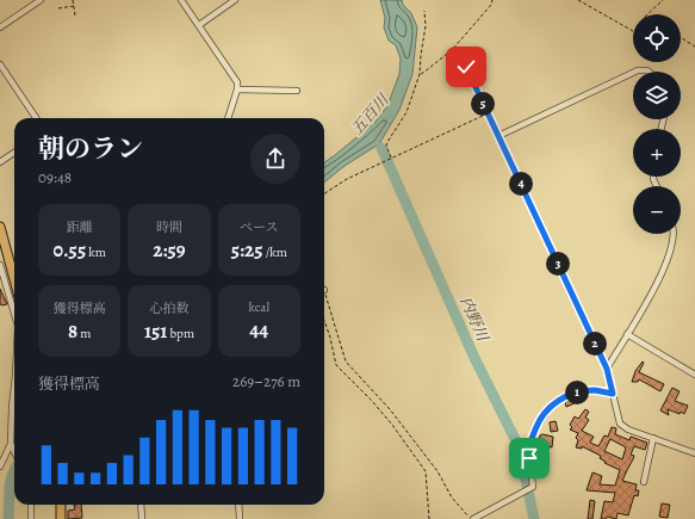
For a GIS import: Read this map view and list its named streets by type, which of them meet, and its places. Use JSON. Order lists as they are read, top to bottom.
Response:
{
  "water": ["五百川", "内野川"],
  "page": {
    "map_buttons": ["+", "−"],
    "pins": [
      "5",
      "4",
      "3",
      "2",
      "1"
    ],
    "heading": ["朝のラン", "09:48"],
    "stats": [
      ["距離", "0.55 km"],
      ["時間", "2:59"],
      ["ペース", "5:25 /km"],
      ["獲得標高", "8 m"],
      ["心拍数", "151 bpm"],
      ["kcal", "44"]
    ],
    "chart": ["獲得標高", "269–276 m"]
  }
}
